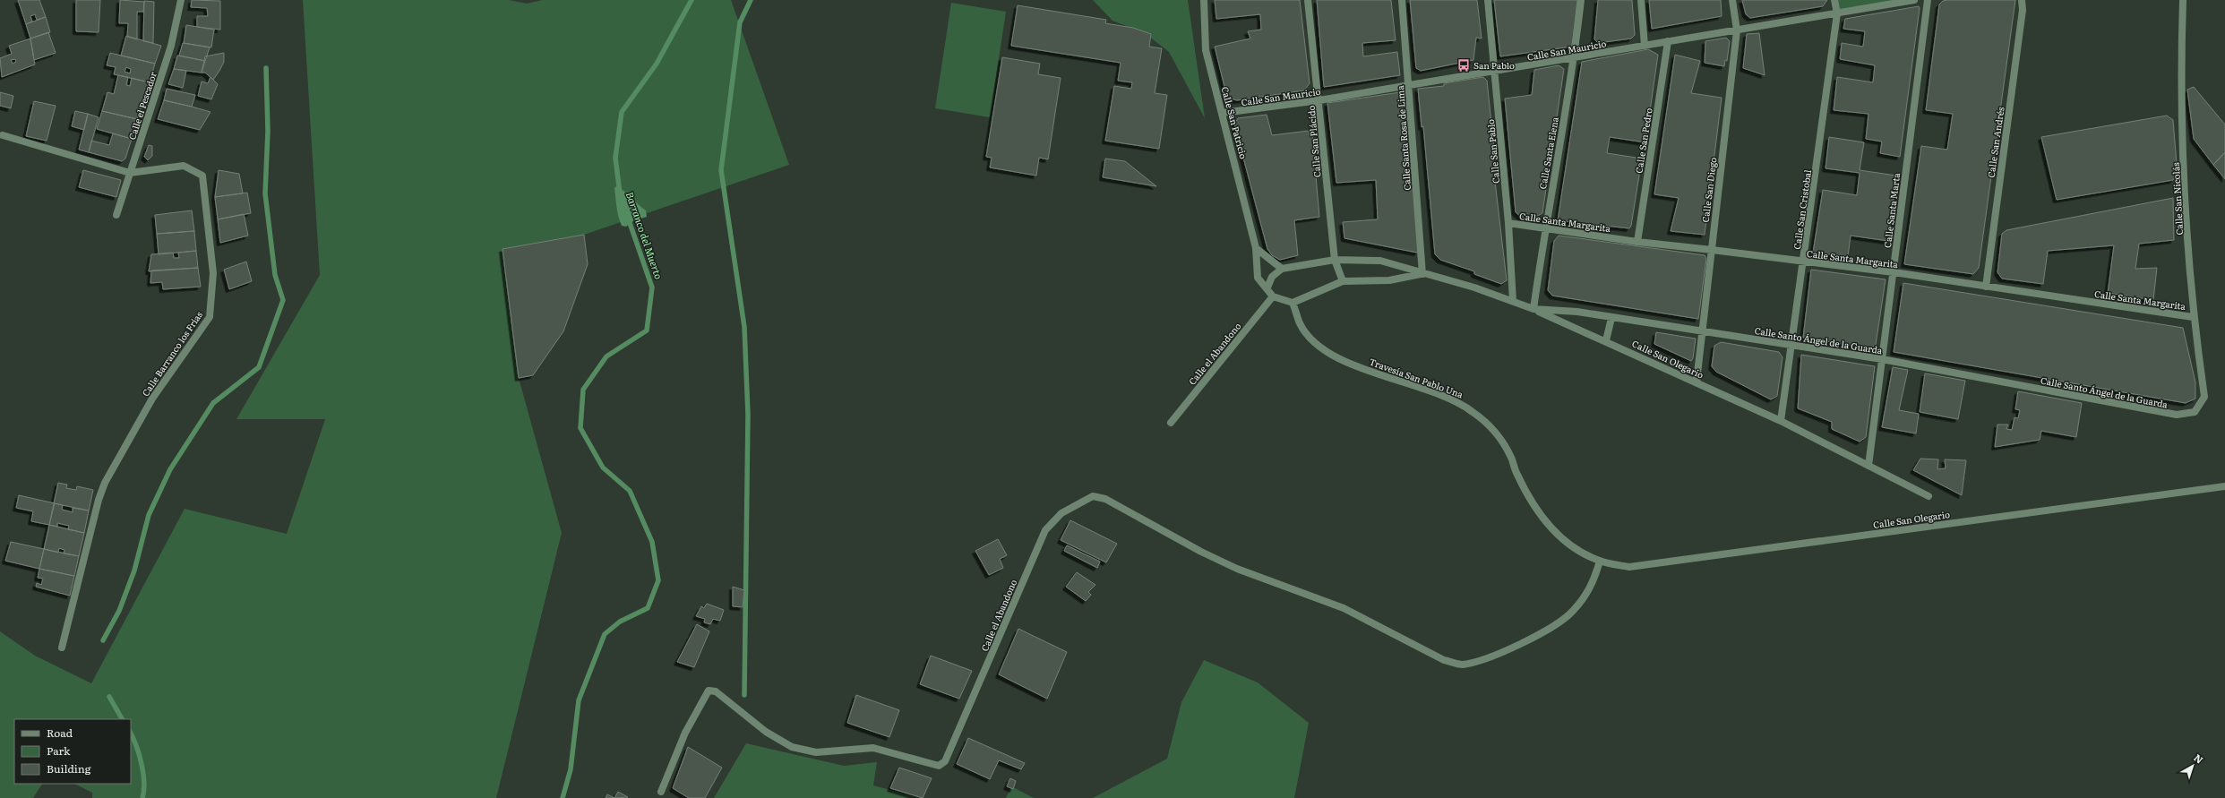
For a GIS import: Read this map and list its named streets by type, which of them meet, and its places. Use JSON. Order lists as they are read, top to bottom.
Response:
{
  "streets": {
    "street": [
      "Calle San Mauricio",
      "Calle el Pescador",
      "Calle San Patricio",
      "Calle Santa Rosa de Lima",
      "Calle San Pedro",
      "Calle San Plácido",
      "Calle San Andrés",
      "Calle San Pablo",
      "Calle Santa Elena",
      "Calle San Diego",
      "Calle San Nicolás",
      "Calle San Cristobal",
      "Calle Santa Marta",
      "Calle Santa Margarita",
      "Calle Santo Ángel de la Guarda",
      "Calle Barranco los Frías",
      "Calle el Abandono",
      "Calle San Olegario",
      "Travesía San Pablo Una"
    ]
  },
  "crossings": [
    ["Calle San Mauricio", "Calle San Patricio"],
    ["Calle San Mauricio", "Calle Santa Rosa de Lima"],
    ["Calle San Mauricio", "Calle San Pedro"],
    ["Calle San Mauricio", "Calle San Plácido"],
    ["Calle San Mauricio", "Calle San Pablo"],
    ["Calle San Mauricio", "Calle Santa Elena"],
    ["Calle San Mauricio", "Calle San Diego"],
    ["Calle San Mauricio", "Calle San Cristobal"],
    ["Calle el Pescador", "Calle Barranco los Frías"],
    ["Calle Santa Rosa de Lima", "Calle Santo Ángel de la Guarda"],
    ["Calle San Pedro", "Calle Santa Margarita"],
    ["Calle San Plácido", "Calle Santo Ángel de la Guarda"],
    ["Calle San Andrés", "Calle Santa Margarita"],
    ["Calle San Pablo", "Calle Santa Margarita"],
    ["Calle San Pablo", "Calle Santo Ángel de la Guarda"],
    ["Calle Santa Elena", "Calle Santa Margarita"],
    ["Calle Santa Elena", "Calle Santo Ángel de la Guarda"],
    ["Calle Santa Elena", "Calle San Olegario"],
    ["Calle San Diego", "Calle Santa Margarita"],
    ["Calle San Diego", "Calle Santo Ángel de la Guarda"],
    ["Calle San Diego", "Calle San Olegario"],
    ["Calle San Nicolás", "Calle Santa Margarita"],
    ["Calle San Nicolás", "Calle Santo Ángel de la Guarda"],
    ["Calle San Cristobal", "Calle Santa Margarita"],
    ["Calle San Cristobal", "Calle Santo Ángel de la Guarda"],
    ["Calle San Cristobal", "Calle San Olegario"],
    ["Calle Santa Marta", "Calle Santa Margarita"],
    ["Calle Santa Marta", "Calle Santo Ángel de la Guarda"],
    ["Calle Santa Marta", "Calle San Olegario"],
    ["Calle Santo Ángel de la Guarda", "Calle San Olegario"],
    ["Calle Santo Ángel de la Guarda", "Travesía San Pablo Una"],
    ["Calle el Abandono", "Calle San Olegario"],
    ["Calle el Abandono", "Travesía San Pablo Una"],
    ["Calle San Olegario", "Travesía San Pablo Una"]
  ],
  "water": ["Barranco del Muerto"],
  "places": {
    "bus stop": ["San Pablo"]
  },
  "legend": ["Road", "Park", "Building"],
  "north": "top right"
}
